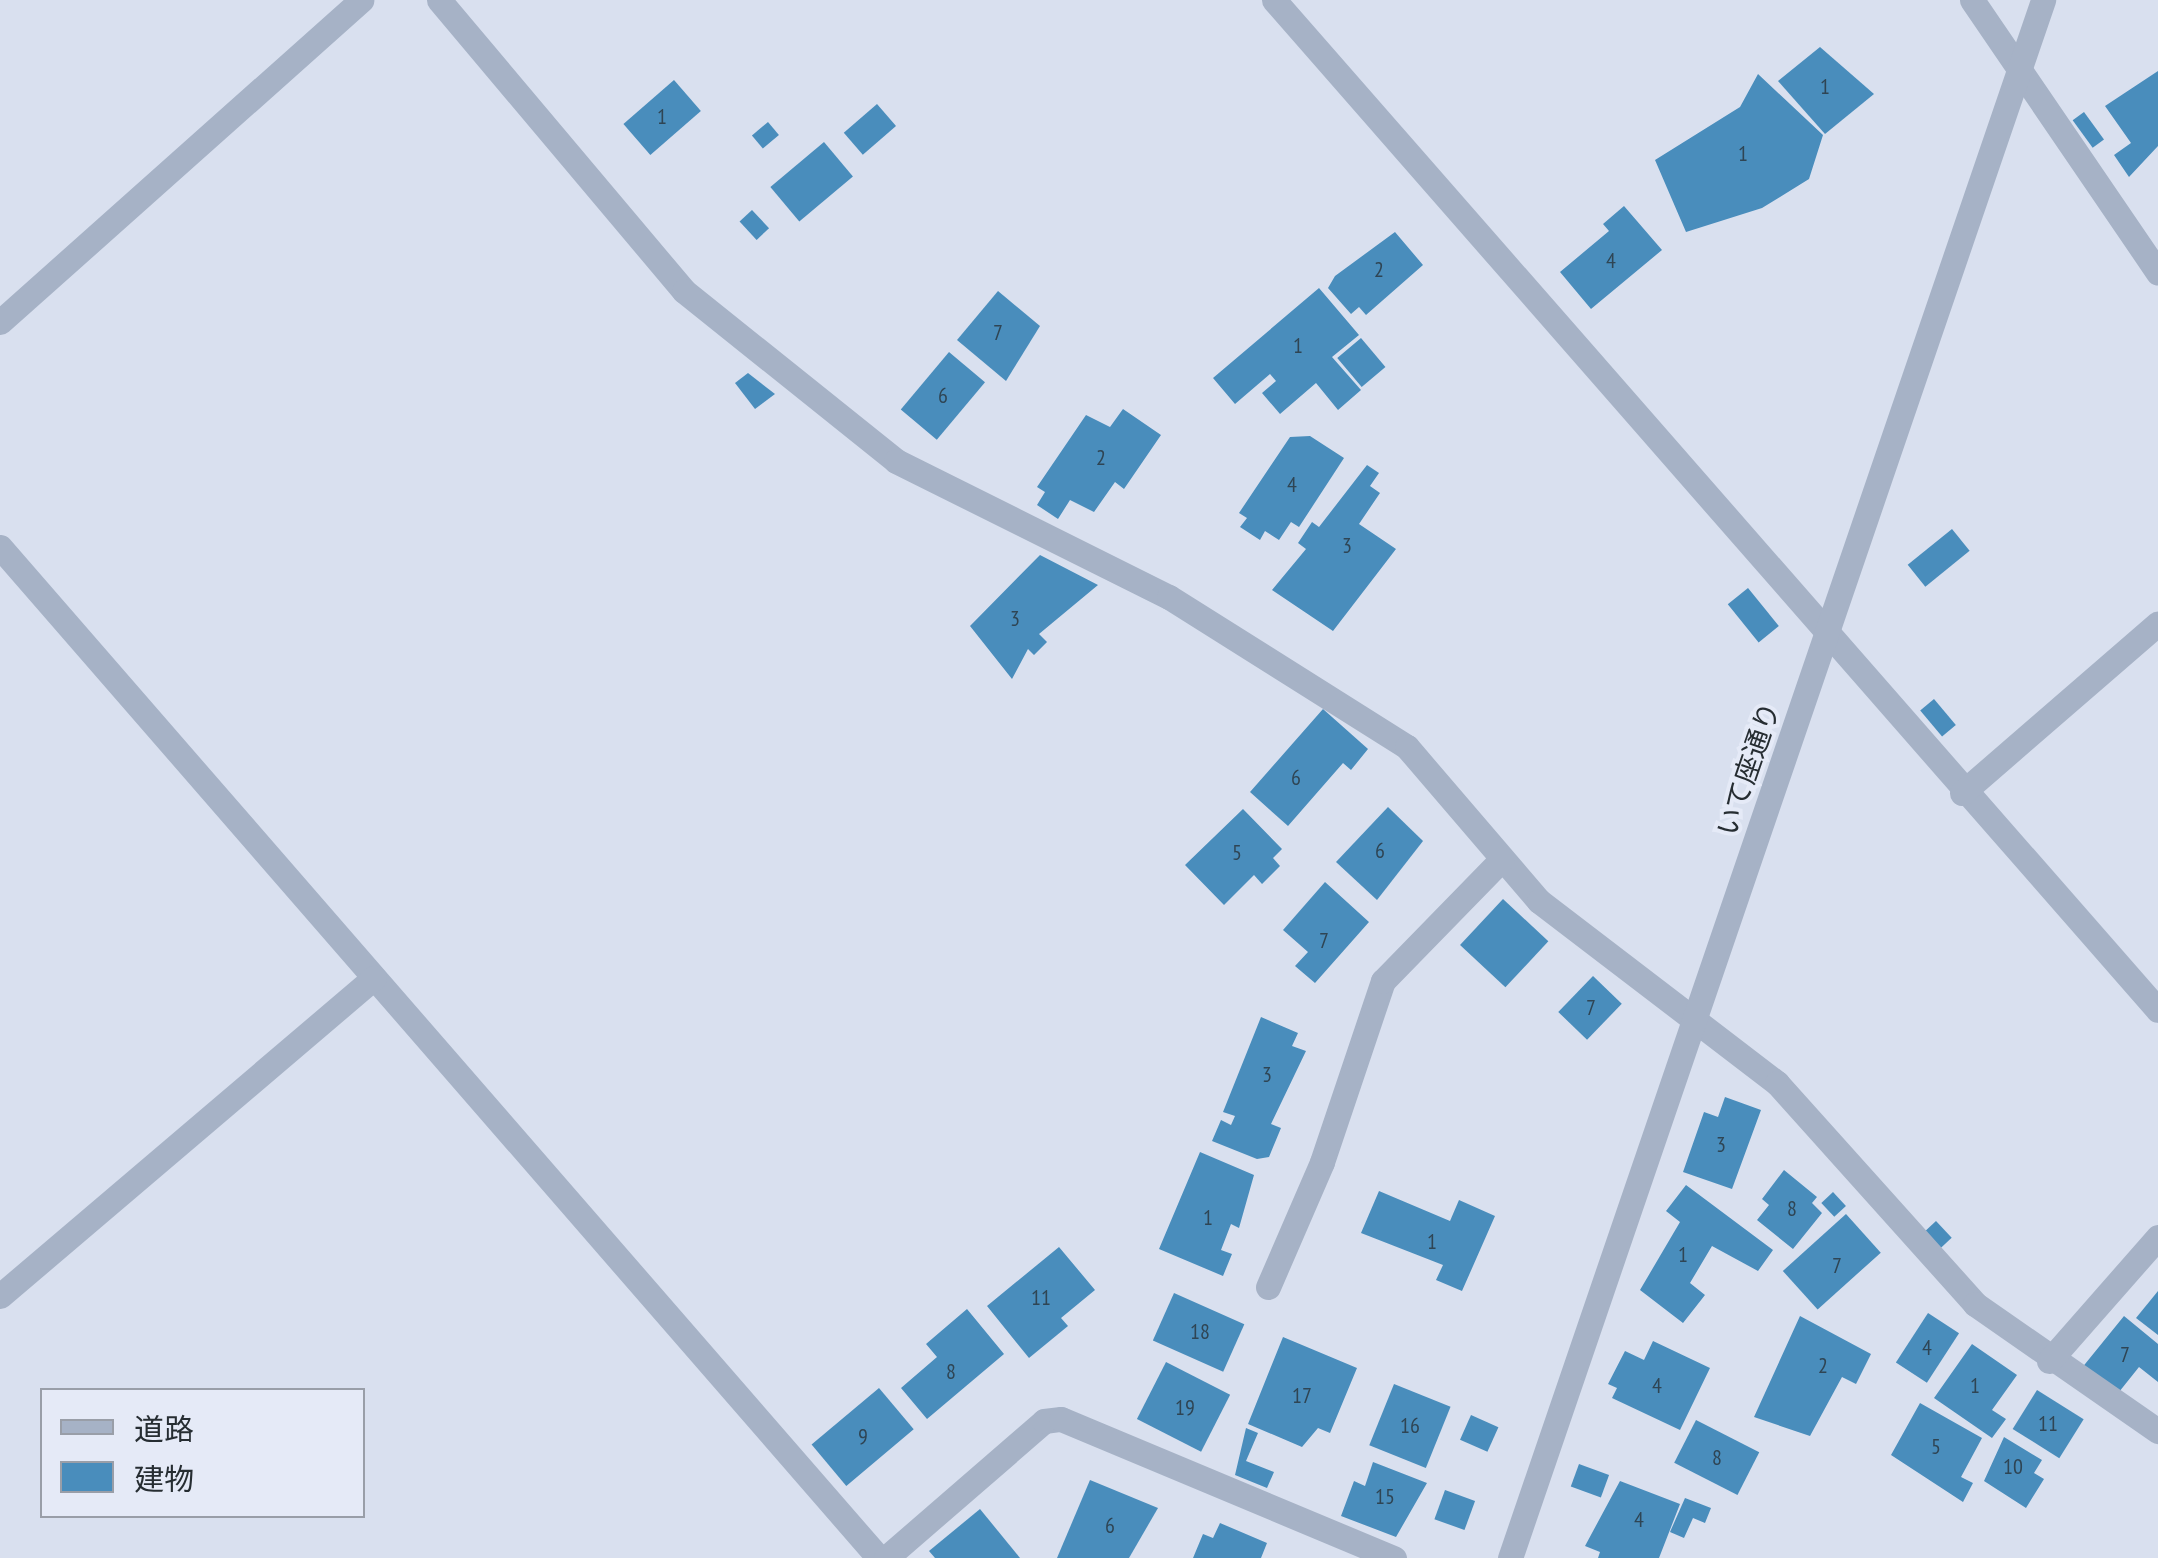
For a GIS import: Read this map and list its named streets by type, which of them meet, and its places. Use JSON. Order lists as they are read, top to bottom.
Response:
{
  "streets": {
    "street": ["いて座通り"]
  },
  "house_numbers": [
    "1",
    "1",
    "1",
    "4",
    "2",
    "7",
    "1",
    "6",
    "2",
    "4",
    "3",
    "3",
    "6",
    "6",
    "5",
    "7",
    "7",
    "3",
    "3",
    "8",
    "1",
    "1",
    "1",
    "7",
    "11",
    "18",
    "4",
    "7",
    "2",
    "8",
    "4",
    "1",
    "17",
    "19",
    "11",
    "16",
    "9",
    "5",
    "8",
    "10",
    "15",
    "4",
    "6"
  ],
  "legend": ["道路", "建物"]
}
